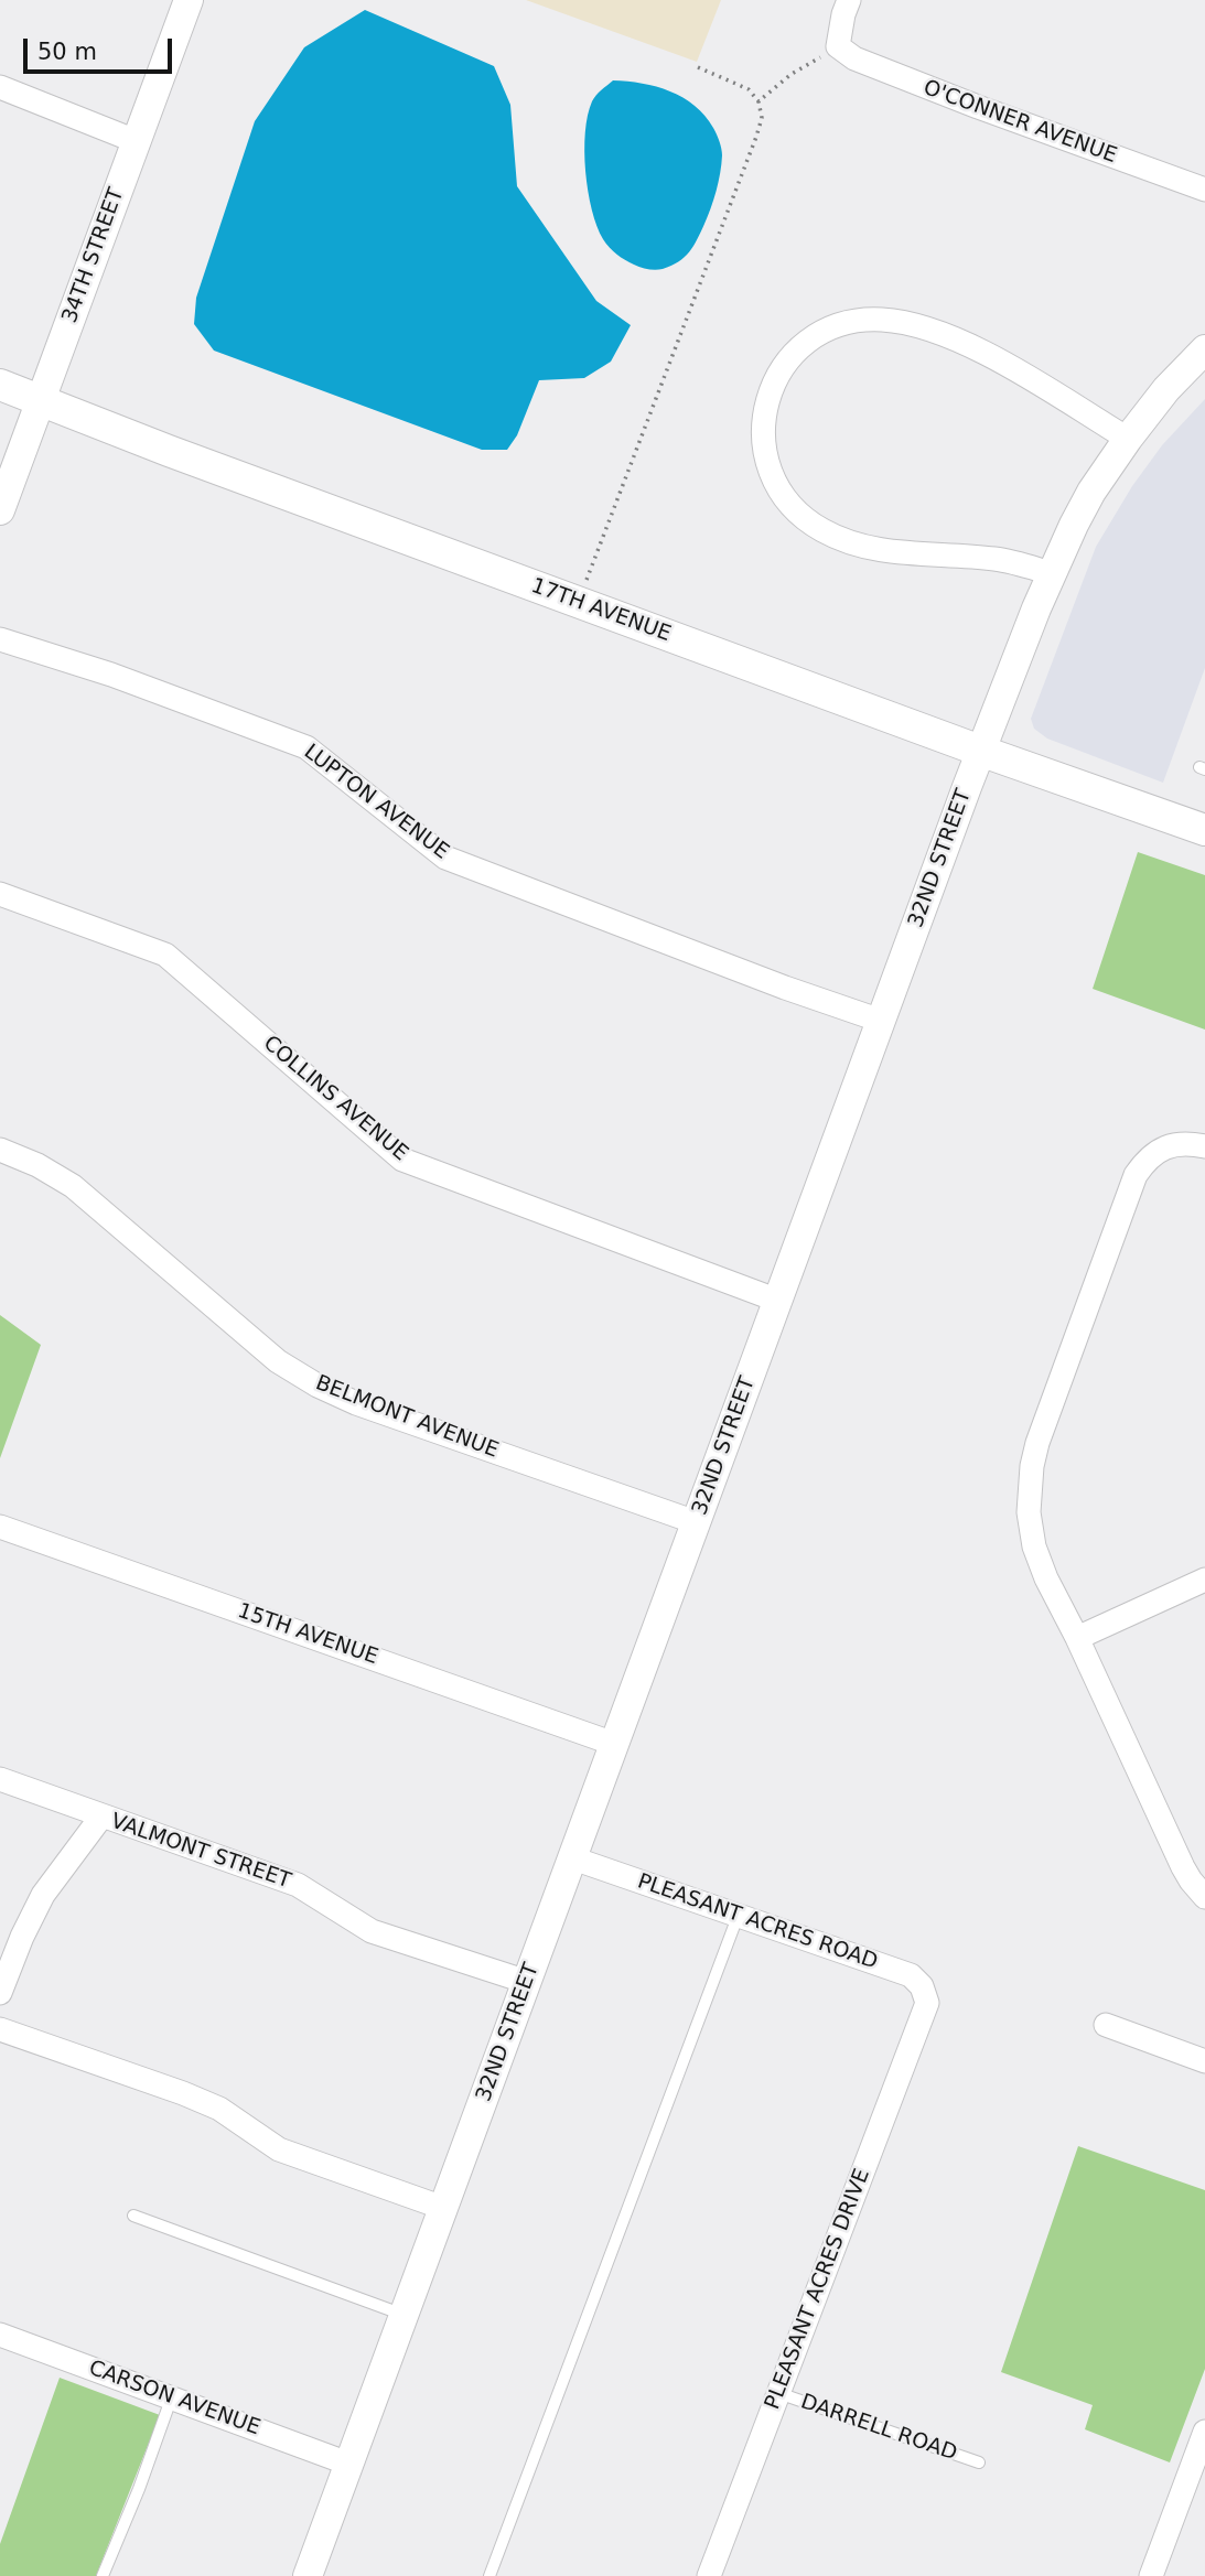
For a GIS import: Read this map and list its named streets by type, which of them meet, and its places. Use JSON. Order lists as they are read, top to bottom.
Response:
{
  "streets": {
    "main road": ["17TH AVENUE"],
    "street": [
      "O'CONNER AVENUE",
      "34TH STREET",
      "LUPTON AVENUE",
      "32ND STREET",
      "COLLINS AVENUE",
      "BELMONT AVENUE",
      "15TH AVENUE",
      "VALMONT STREET",
      "PLEASANT ACRES ROAD",
      "PLEASANT ACRES DRIVE",
      "CARSON AVENUE"
    ],
    "lane": ["DARRELL ROAD"]
  },
  "crossings": [
    ["34TH STREET", "17TH AVENUE"],
    ["17TH AVENUE", "32ND STREET"],
    ["LUPTON AVENUE", "32ND STREET"],
    ["32ND STREET", "COLLINS AVENUE"],
    ["32ND STREET", "BELMONT AVENUE"],
    ["32ND STREET", "15TH AVENUE"],
    ["32ND STREET", "VALMONT STREET"],
    ["32ND STREET", "PLEASANT ACRES ROAD"],
    ["32ND STREET", "CARSON AVENUE"],
    ["PLEASANT ACRES ROAD", "PLEASANT ACRES DRIVE"],
    ["PLEASANT ACRES DRIVE", "DARRELL ROAD"]
  ],
  "scale_bar": "50 m"
}
